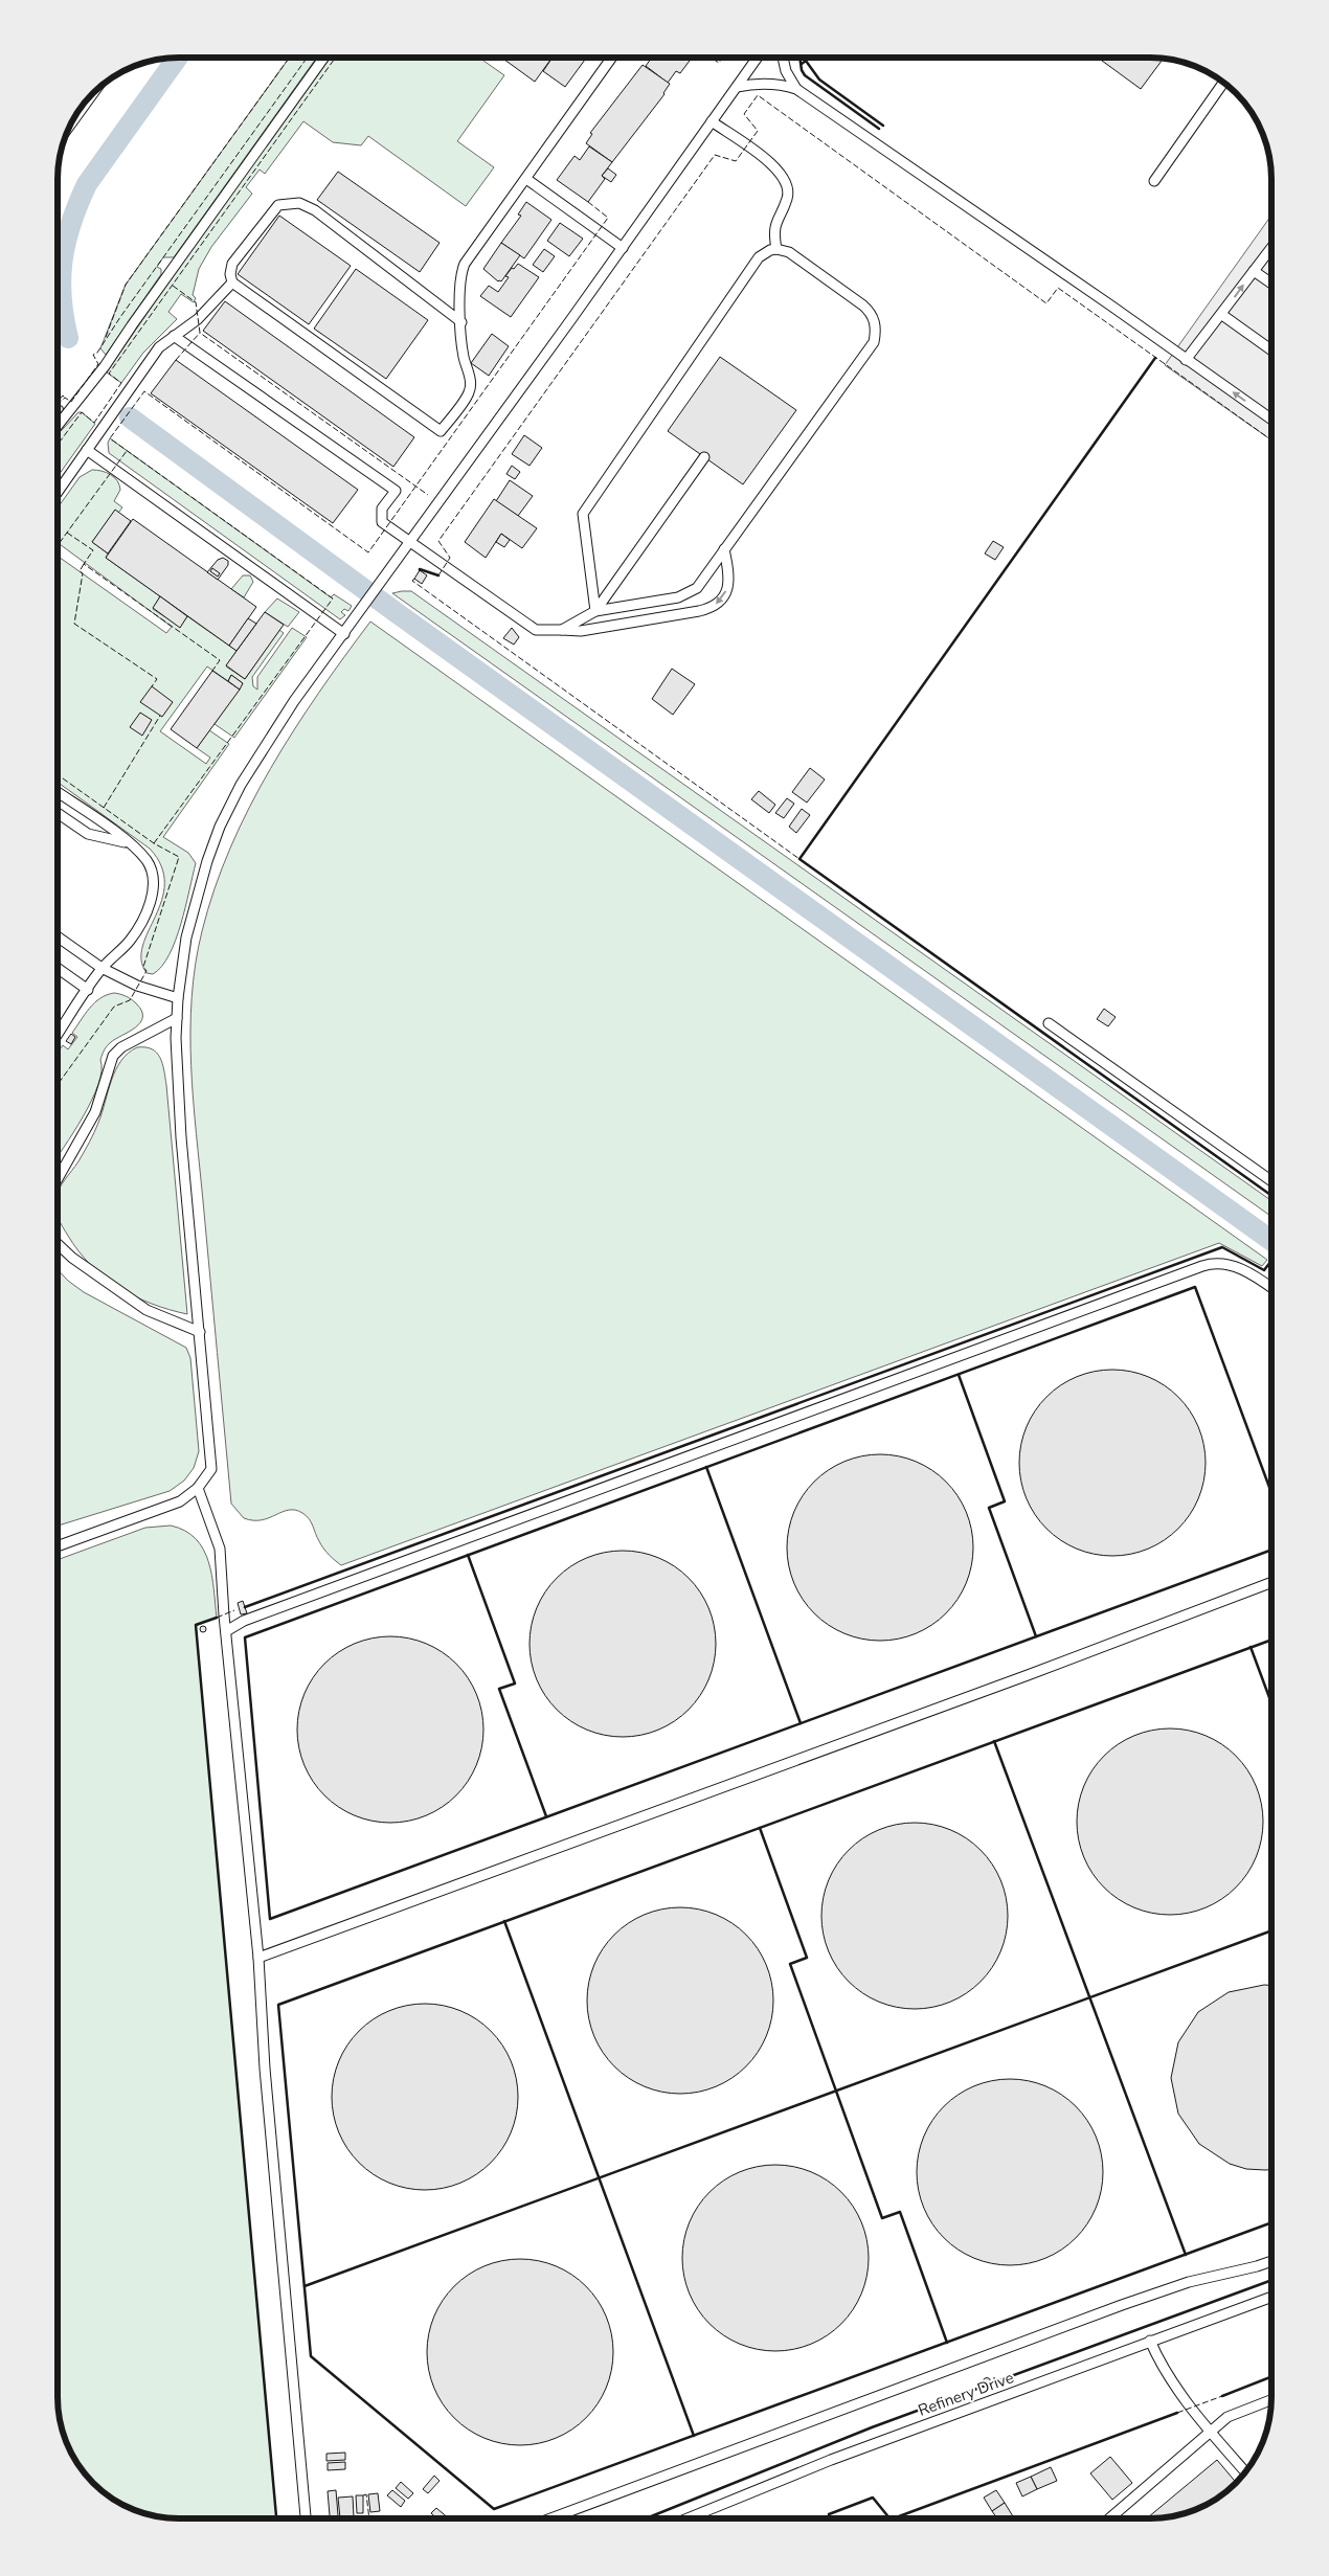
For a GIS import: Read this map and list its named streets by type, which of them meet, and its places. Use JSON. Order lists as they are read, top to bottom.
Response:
{
  "streets": {
    "lane": ["Refinery Drive"]
  }
}
